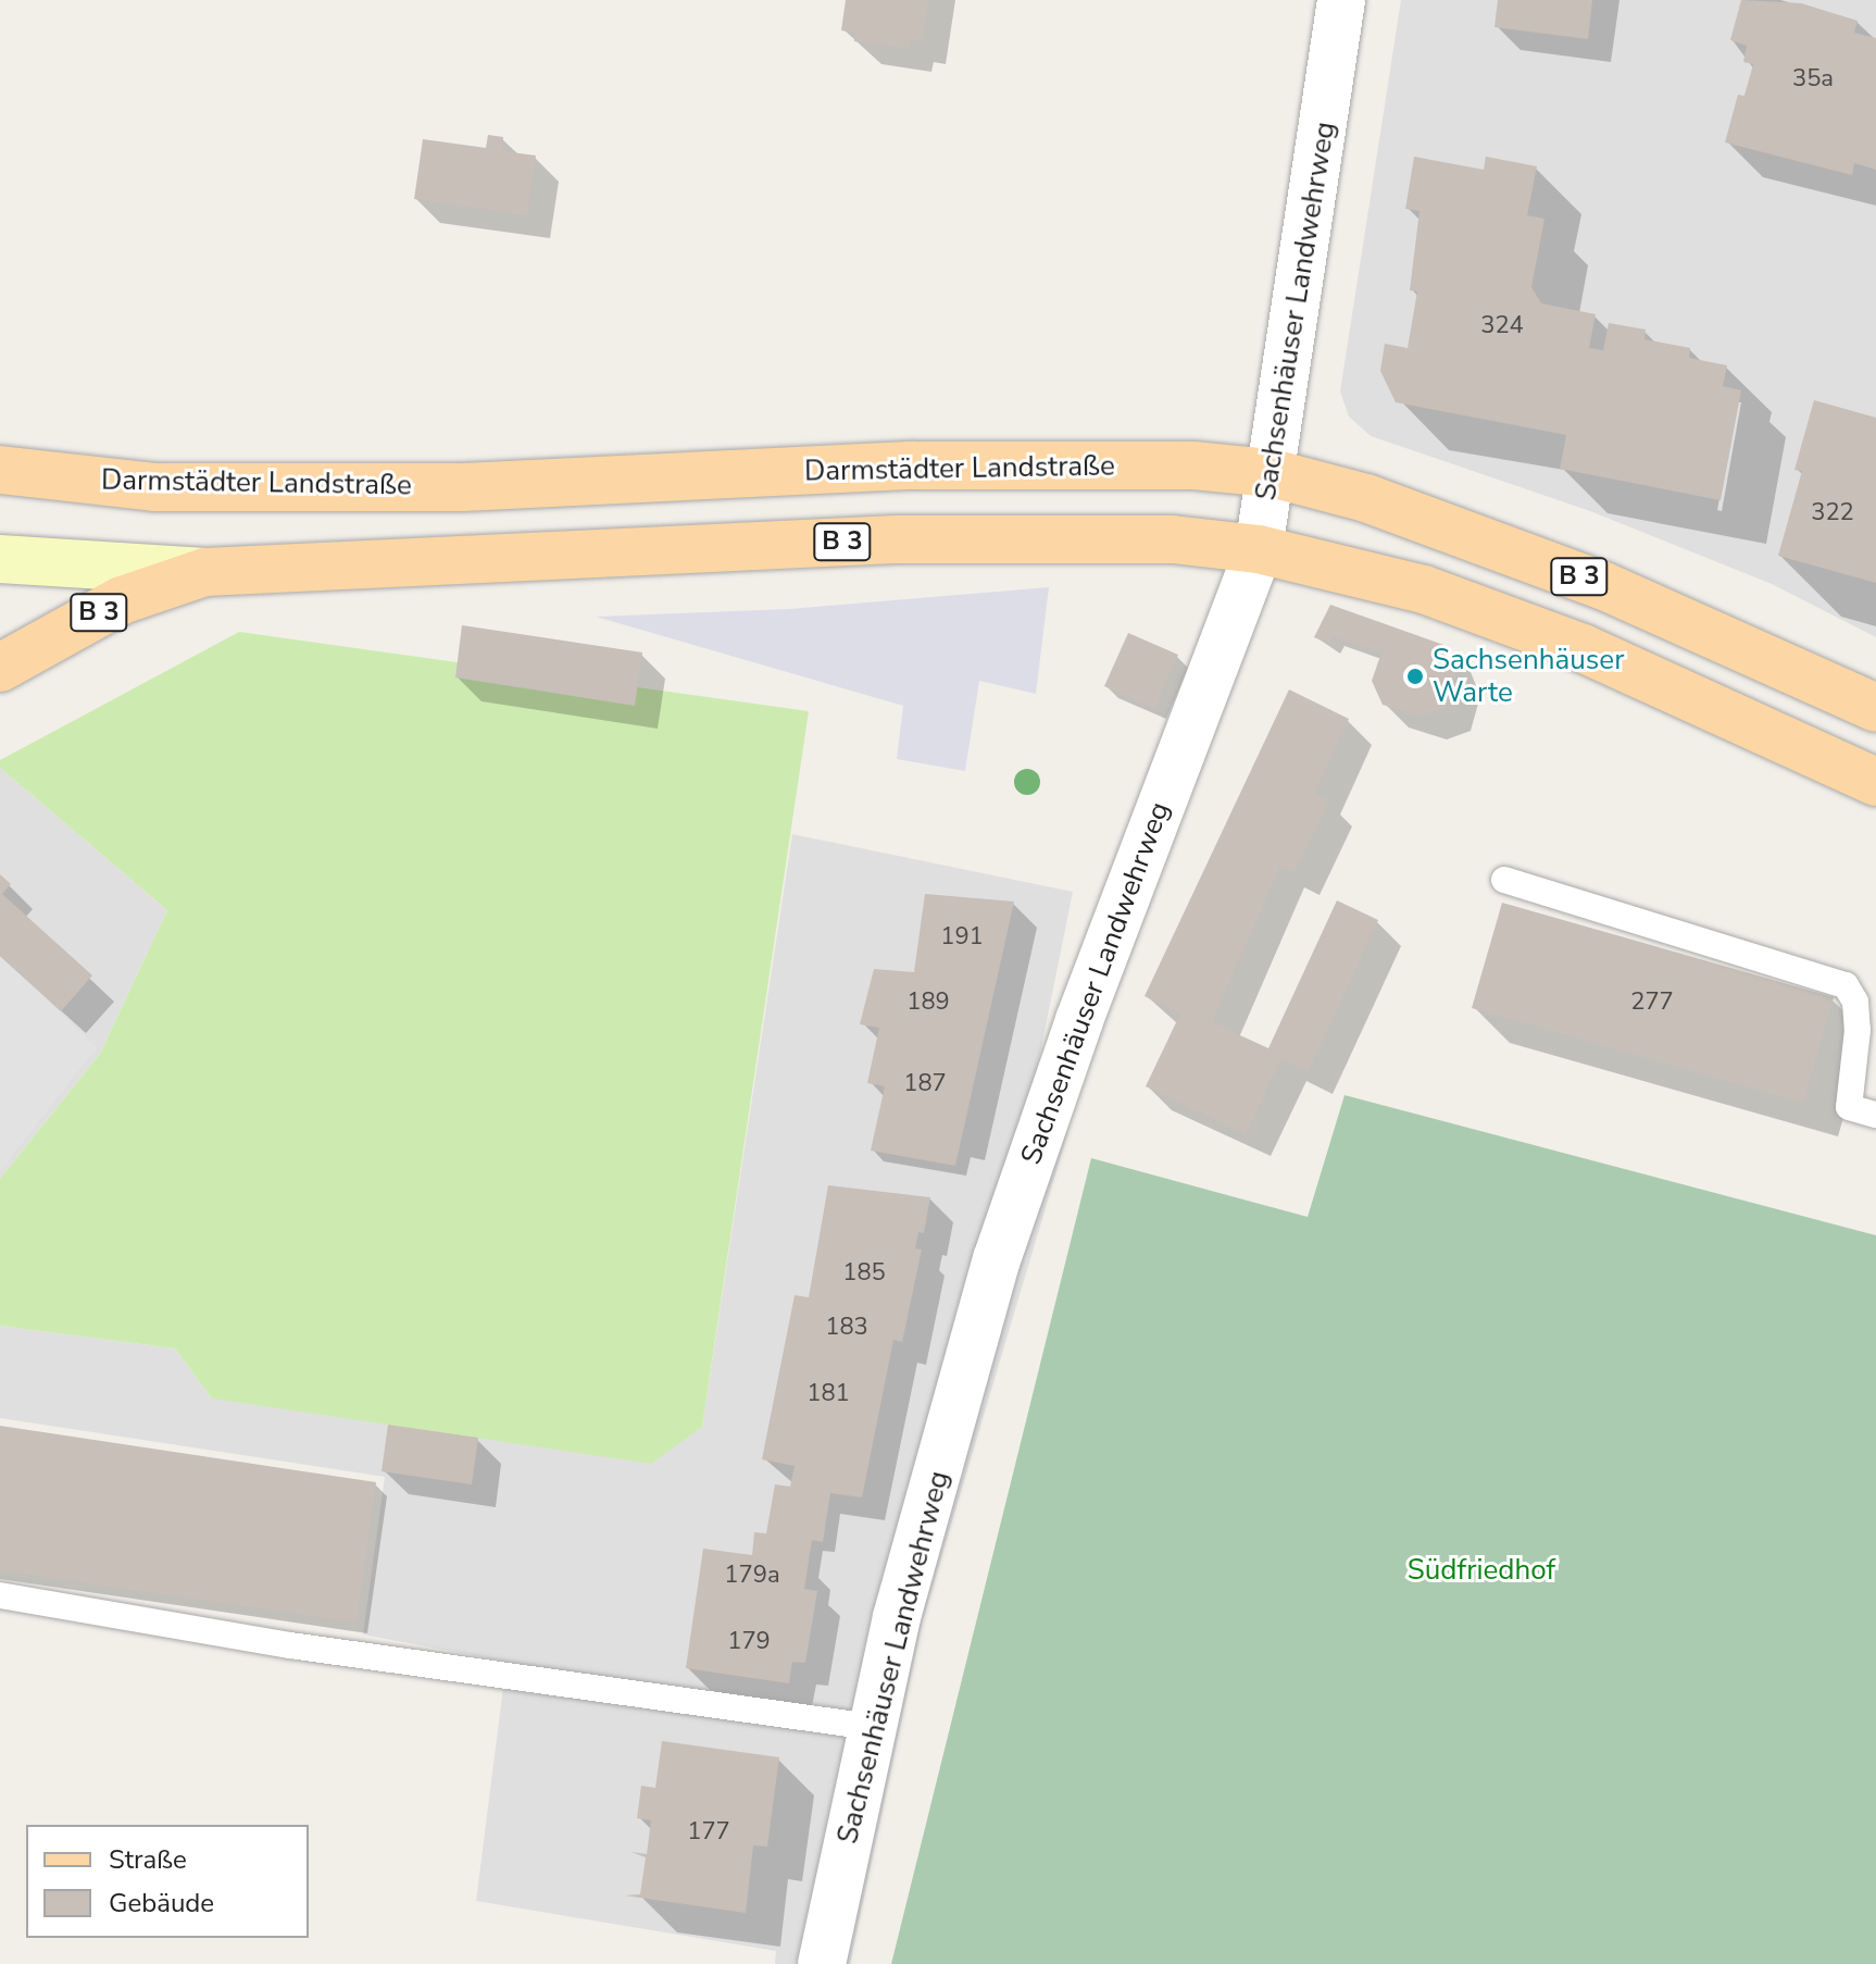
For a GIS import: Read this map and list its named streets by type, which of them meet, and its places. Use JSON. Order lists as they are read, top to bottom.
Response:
{
  "streets": {
    "main road": ["Darmstädter Landstraße", "B 3"],
    "street": ["Sachsenhäuser Landwehrweg"]
  },
  "crossings": [
    ["Sachsenhäuser Landwehrweg", "Darmstädter Landstraße"],
    ["Sachsenhäuser Landwehrweg", "B 3"]
  ],
  "parks": ["Südfriedhof"],
  "places": ["Sachsenhäuser Warte"],
  "house_numbers": [
    "35a",
    "324",
    "322",
    "191",
    "189",
    "277",
    "187",
    "185",
    "183",
    "181",
    "179a",
    "179",
    "177"
  ],
  "legend": ["Straße", "Gebäude"]
}
